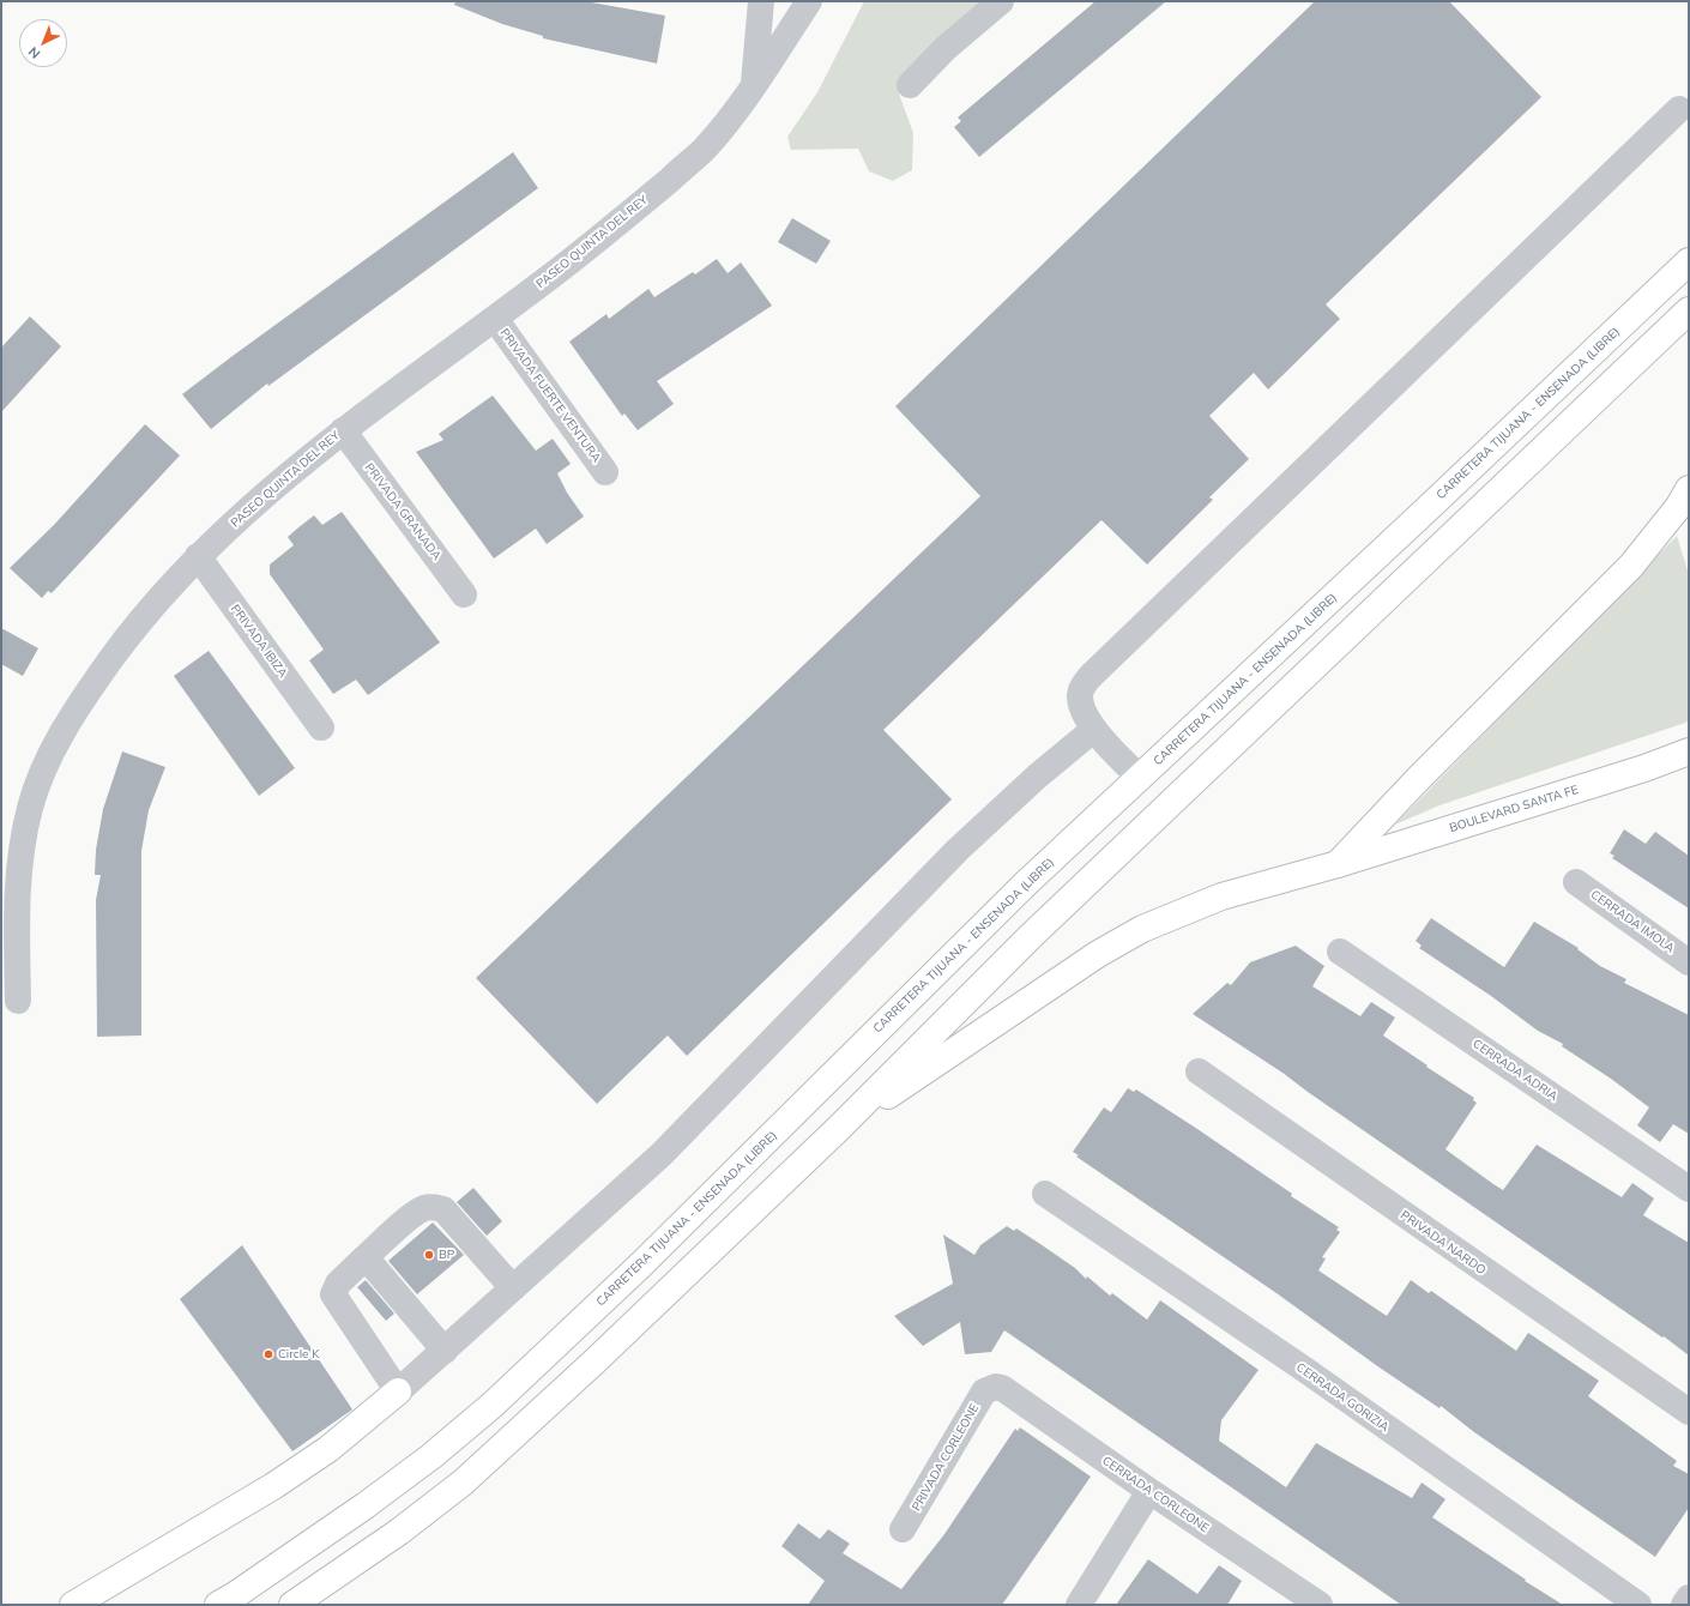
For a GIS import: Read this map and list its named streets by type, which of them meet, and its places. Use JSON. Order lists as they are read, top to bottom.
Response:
{
  "streets": {
    "main road": ["CARRETERA TIJUANA - ENSENADA (LIBRE)", "BOULEVARD SANTA FE"],
    "street": [
      "PASEO QUINTA DEL REY",
      "PRIVADA FUERTE VENTURA",
      "PRIVADA GRANADA",
      "PRIVADA IBIZA",
      "CERRADA IMOLA",
      "CERRADA ADRIA",
      "PRIVADA NARDO",
      "CERRADA GORIZIA",
      "PRIVADA CORLEONE",
      "CERRADA CORLEONE"
    ]
  },
  "crossings": [
    ["PASEO QUINTA DEL REY", "PRIVADA FUERTE VENTURA"],
    ["PASEO QUINTA DEL REY", "PRIVADA GRANADA"],
    ["PASEO QUINTA DEL REY", "PRIVADA IBIZA"],
    ["PRIVADA CORLEONE", "CERRADA CORLEONE"]
  ],
  "places": ["BP", "Circle K"],
  "north": "bottom left"
}
